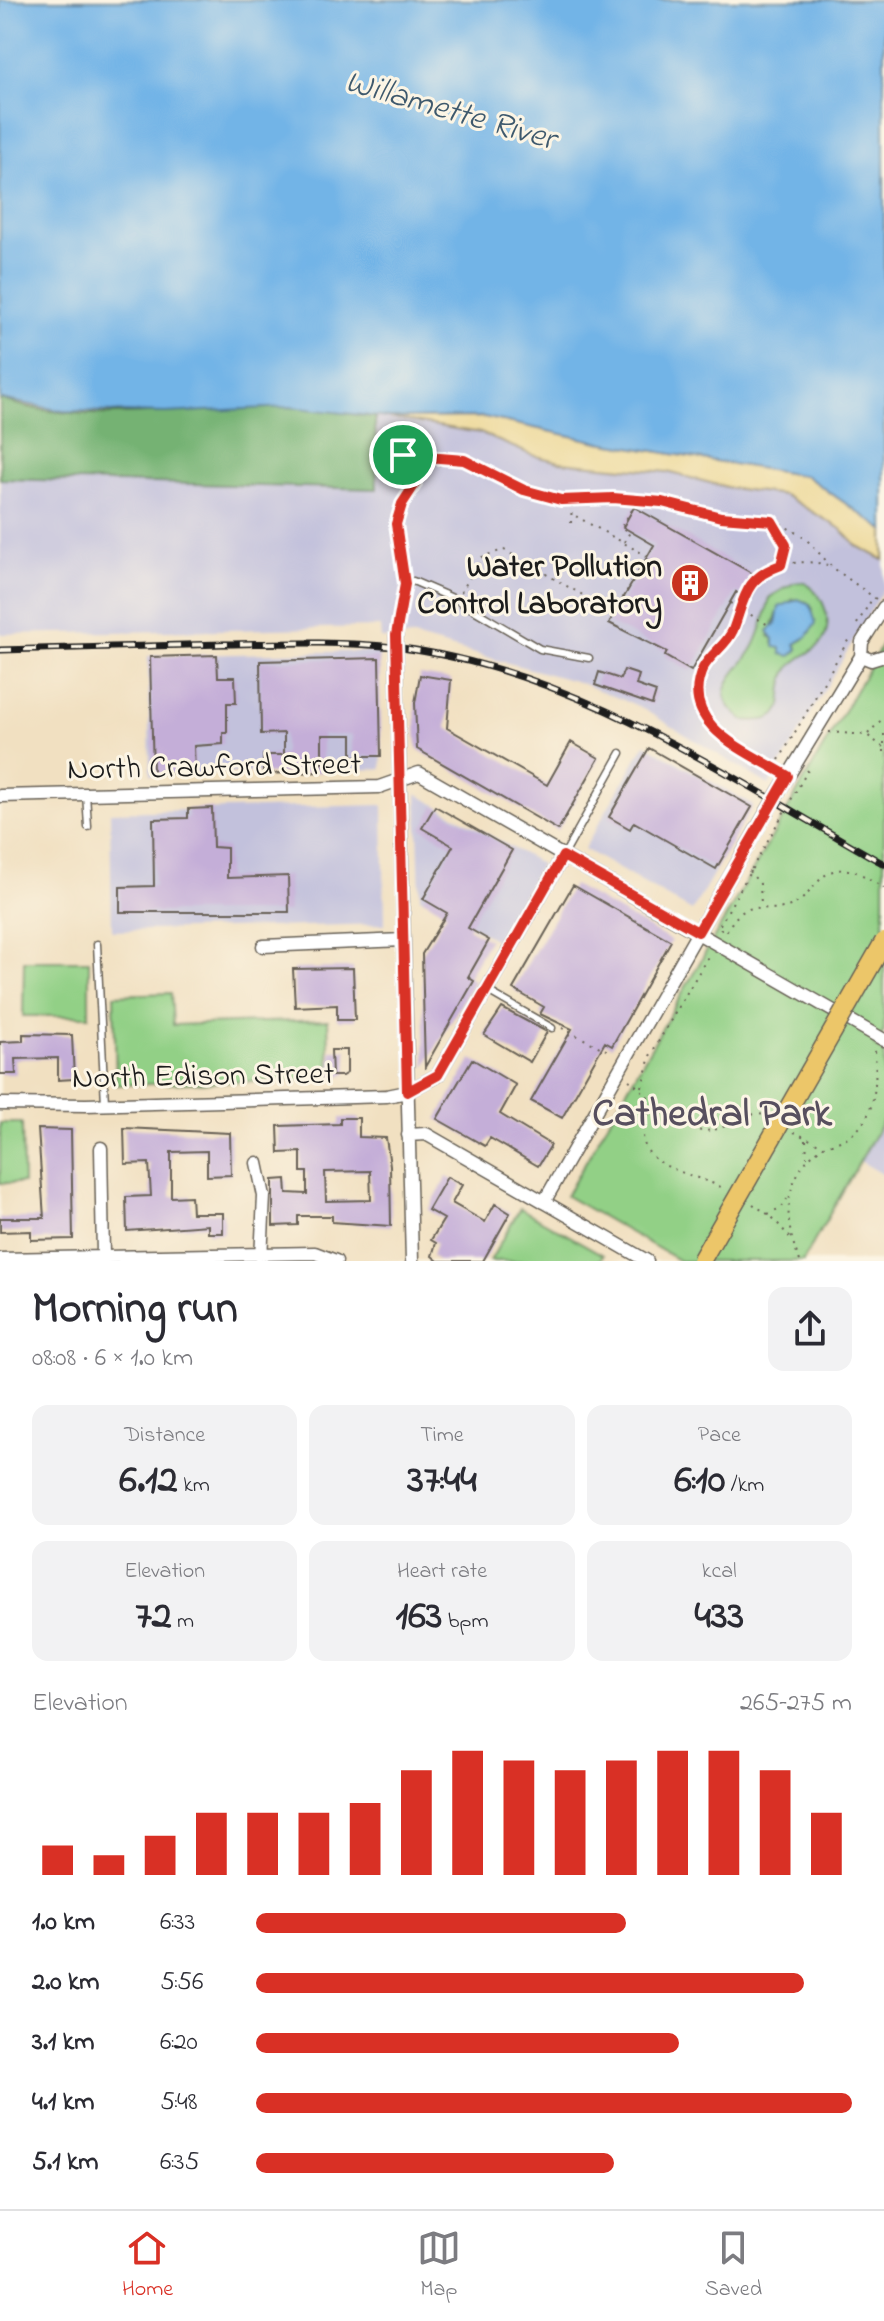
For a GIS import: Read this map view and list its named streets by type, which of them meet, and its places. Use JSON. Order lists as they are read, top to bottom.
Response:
{
  "streets": {
    "street": ["North Crawford Street", "North Edison Street"]
  },
  "districts": ["Cathedral Park"],
  "water": ["Willamette River"],
  "places": {
    "building": ["Water Pollution Control Laboratory"]
  },
  "page": {
    "heading": ["Morning run", "08:08 · 6 × 1.0 km"],
    "stats": [
      ["Distance", "6.12 km"],
      ["Time", "37:44"],
      ["Pace", "6:10 /km"],
      ["Elevation", "72 m"],
      ["Heart rate", "163 bpm"],
      ["kcal", "433"]
    ],
    "chart": ["Elevation", "265–275 m"],
    "list": [
      {
        "name": "1.0 km",
        "note": "6:33"
      },
      {
        "name": "2.0 km",
        "note": "5:56"
      },
      {
        "name": "3.1 km",
        "note": "6:20"
      },
      {
        "name": "4.1 km",
        "note": "5:48"
      },
      {
        "name": "5.1 km",
        "note": "6:35"
      }
    ],
    "tabs": ["Home", "Map", "Saved"]
  }
}
